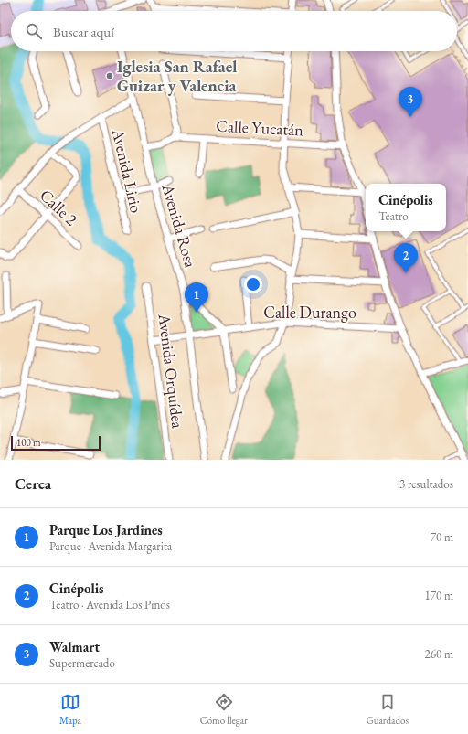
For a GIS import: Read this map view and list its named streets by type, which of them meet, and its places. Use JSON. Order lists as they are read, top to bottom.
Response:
{
  "streets": {
    "street": [
      "Calle Yucatán",
      "Avenida Lirio",
      "Calle 2",
      "Avenida Rosa",
      "Calle Durango",
      "Avenida Orquídea"
    ]
  },
  "crossings": [
    ["Avenida Rosa", "Calle Durango"],
    ["Calle Durango", "Avenida Orquídea"]
  ],
  "places": ["Iglesia San Rafael Guizar y Valencia"],
  "scale_bar": "100 m",
  "page": {
    "search": "Buscar aquí",
    "pins": ["3", "2", "1"],
    "popup": ["Cinépolis", "Teatro"],
    "scale": "100 m",
    "heading": ["Cerca", "3 resultados"],
    "list": [
      {
        "mark": "1",
        "name": "Parque Los Jardines",
        "note": "Parque · Avenida Margarita",
        "value": "70 m"
      },
      {
        "mark": "2",
        "name": "Cinépolis",
        "note": "Teatro · Avenida Los Pinos",
        "value": "170 m"
      },
      {
        "mark": "3",
        "name": "Walmart",
        "note": "Supermercado",
        "value": "260 m"
      }
    ],
    "nav": ["Mapa", "Cómo llegar", "Guardados"]
  }
}
